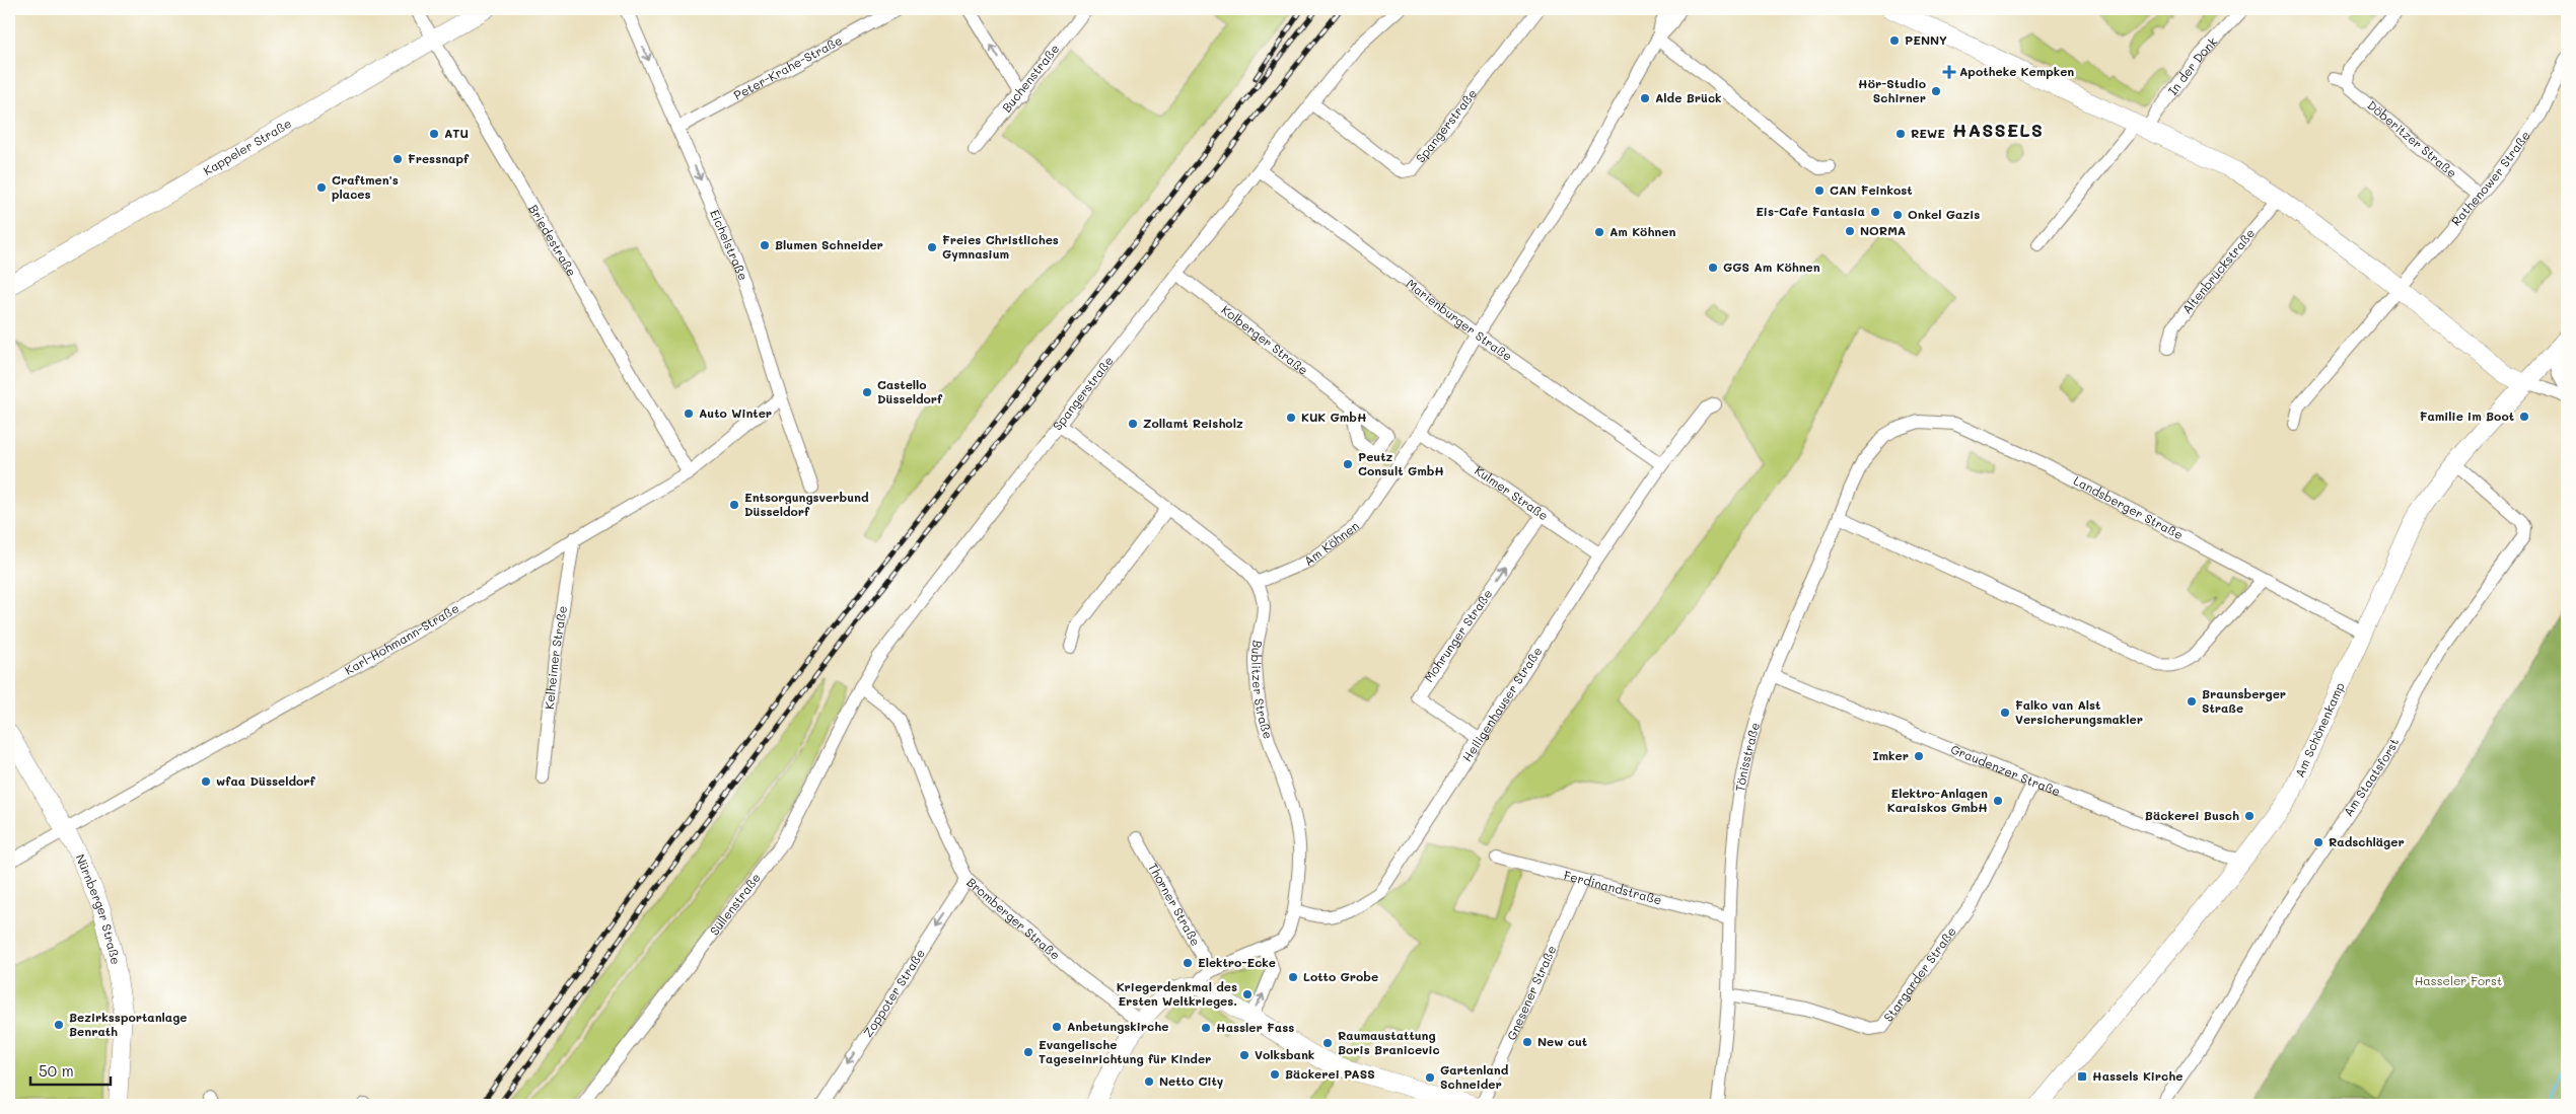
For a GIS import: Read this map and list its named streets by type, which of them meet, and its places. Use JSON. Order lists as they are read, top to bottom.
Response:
{
  "streets": {
    "street": [
      "In der Donk",
      "Peter-Krahe-Straße",
      "Buchenstraße",
      "Spangerstraße",
      "Döberitzer Straße",
      "Kappeler Straße",
      "Rathenower Straße",
      "Briedestraße",
      "Eichelstraße",
      "Altenbrückstraße",
      "Marienburger Straße",
      "Kolberger Straße",
      "Kulmer Straße",
      "Landsberger Straße",
      "Am Köhnen",
      "Mohrunger Straße",
      "Karl-Hohmann-Straße",
      "Kelheimer Straße",
      "Bublitzer Straße",
      "Heiligenhauser Straße",
      "Am Schönenkamp",
      "Tönisstraße",
      "Graudenzer Straße",
      "Am Staatsforst",
      "Ferdinandstraße",
      "Thorner Straße",
      "Süllenstraße",
      "Nürnberger Straße",
      "Bromberger Straße",
      "Stargarder Straße",
      "Zoppoter Straße",
      "Gnesener Straße"
    ]
  },
  "crossings": [
    ["Peter-Krahe-Straße", "Eichelstraße"],
    ["Spangerstraße", "Marienburger Straße"],
    ["Spangerstraße", "Kolberger Straße"],
    ["Spangerstraße", "Süllenstraße"],
    ["Spangerstraße", "Bromberger Straße"],
    ["Döberitzer Straße", "Rathenower Straße"],
    ["Kappeler Straße", "Briedestraße"],
    ["Briedestraße", "Karl-Hohmann-Straße"],
    ["Eichelstraße", "Karl-Hohmann-Straße"],
    ["Marienburger Straße", "Am Köhnen"],
    ["Marienburger Straße", "Heiligenhauser Straße"],
    ["Kulmer Straße", "Am Köhnen"],
    ["Kulmer Straße", "Mohrunger Straße"],
    ["Kulmer Straße", "Heiligenhauser Straße"],
    ["Landsberger Straße", "Am Schönenkamp"],
    ["Landsberger Straße", "Tönisstraße"],
    ["Am Köhnen", "Bublitzer Straße"],
    ["Mohrunger Straße", "Heiligenhauser Straße"],
    ["Karl-Hohmann-Straße", "Kelheimer Straße"],
    ["Karl-Hohmann-Straße", "Nürnberger Straße"],
    ["Bublitzer Straße", "Heiligenhauser Straße"],
    ["Am Schönenkamp", "Graudenzer Straße"],
    ["Am Schönenkamp", "Am Staatsforst"],
    ["Tönisstraße", "Graudenzer Straße"],
    ["Tönisstraße", "Ferdinandstraße"],
    ["Tönisstraße", "Stargarder Straße"],
    ["Graudenzer Straße", "Stargarder Straße"],
    ["Ferdinandstraße", "Gnesener Straße"],
    ["Süllenstraße", "Bromberger Straße"],
    ["Bromberger Straße", "Zoppoter Straße"]
  ],
  "one_way": ["Eichelstraße", "Zoppoter Straße"],
  "districts": ["HASSELS"],
  "parks": ["Hasseler Forst"],
  "places": {
    "other": [
      "PENNY",
      "Hör-Studio Schirner",
      "Alde Brück",
      "ATU",
      "REWE",
      "Fressnapf",
      "Craftmen's places",
      "CAN Feinkost",
      "Eis-Cafe Fantasia",
      "Onkel Gazis",
      "NORMA",
      "Am Köhnen",
      "Blumen Schneider",
      "Freies Christliches Gymnasium",
      "GGS Am Köhnen",
      "Castello Düsseldorf",
      "Auto Winter",
      "Familie im Boot",
      "KUK GmbH",
      "Zollamt Reisholz",
      "Peutz Consult GmbH",
      "Entsorgungsverbund Düsseldorf",
      "Braunsberger Straße",
      "Falko van Alst Versicherungsmakler",
      "Imker",
      "wfaa Düsseldorf",
      "Elektro-Anlagen Karaiskos GmbH",
      "Bäckerei Busch",
      "Radschläger",
      "Elektro-Ecke",
      "Lotto Grobe",
      "Kriegerdenkmal des Ersten Weltkrieges.",
      "Bezirkssportanlage Benrath",
      "Anbetungskirche",
      "Hassler Fass",
      "New cut",
      "Raumaustattung Boris Branicevic",
      "Evangelische Tageseinrichtung für Kinder",
      "Volksbank",
      "Bäckerei PASS",
      "Gartenland Schneider",
      "Netto City"
    ],
    "health": ["Apotheke Kempken"],
    "transit": ["Hassels Kirche"]
  },
  "scale_bar": "50 m"
}
